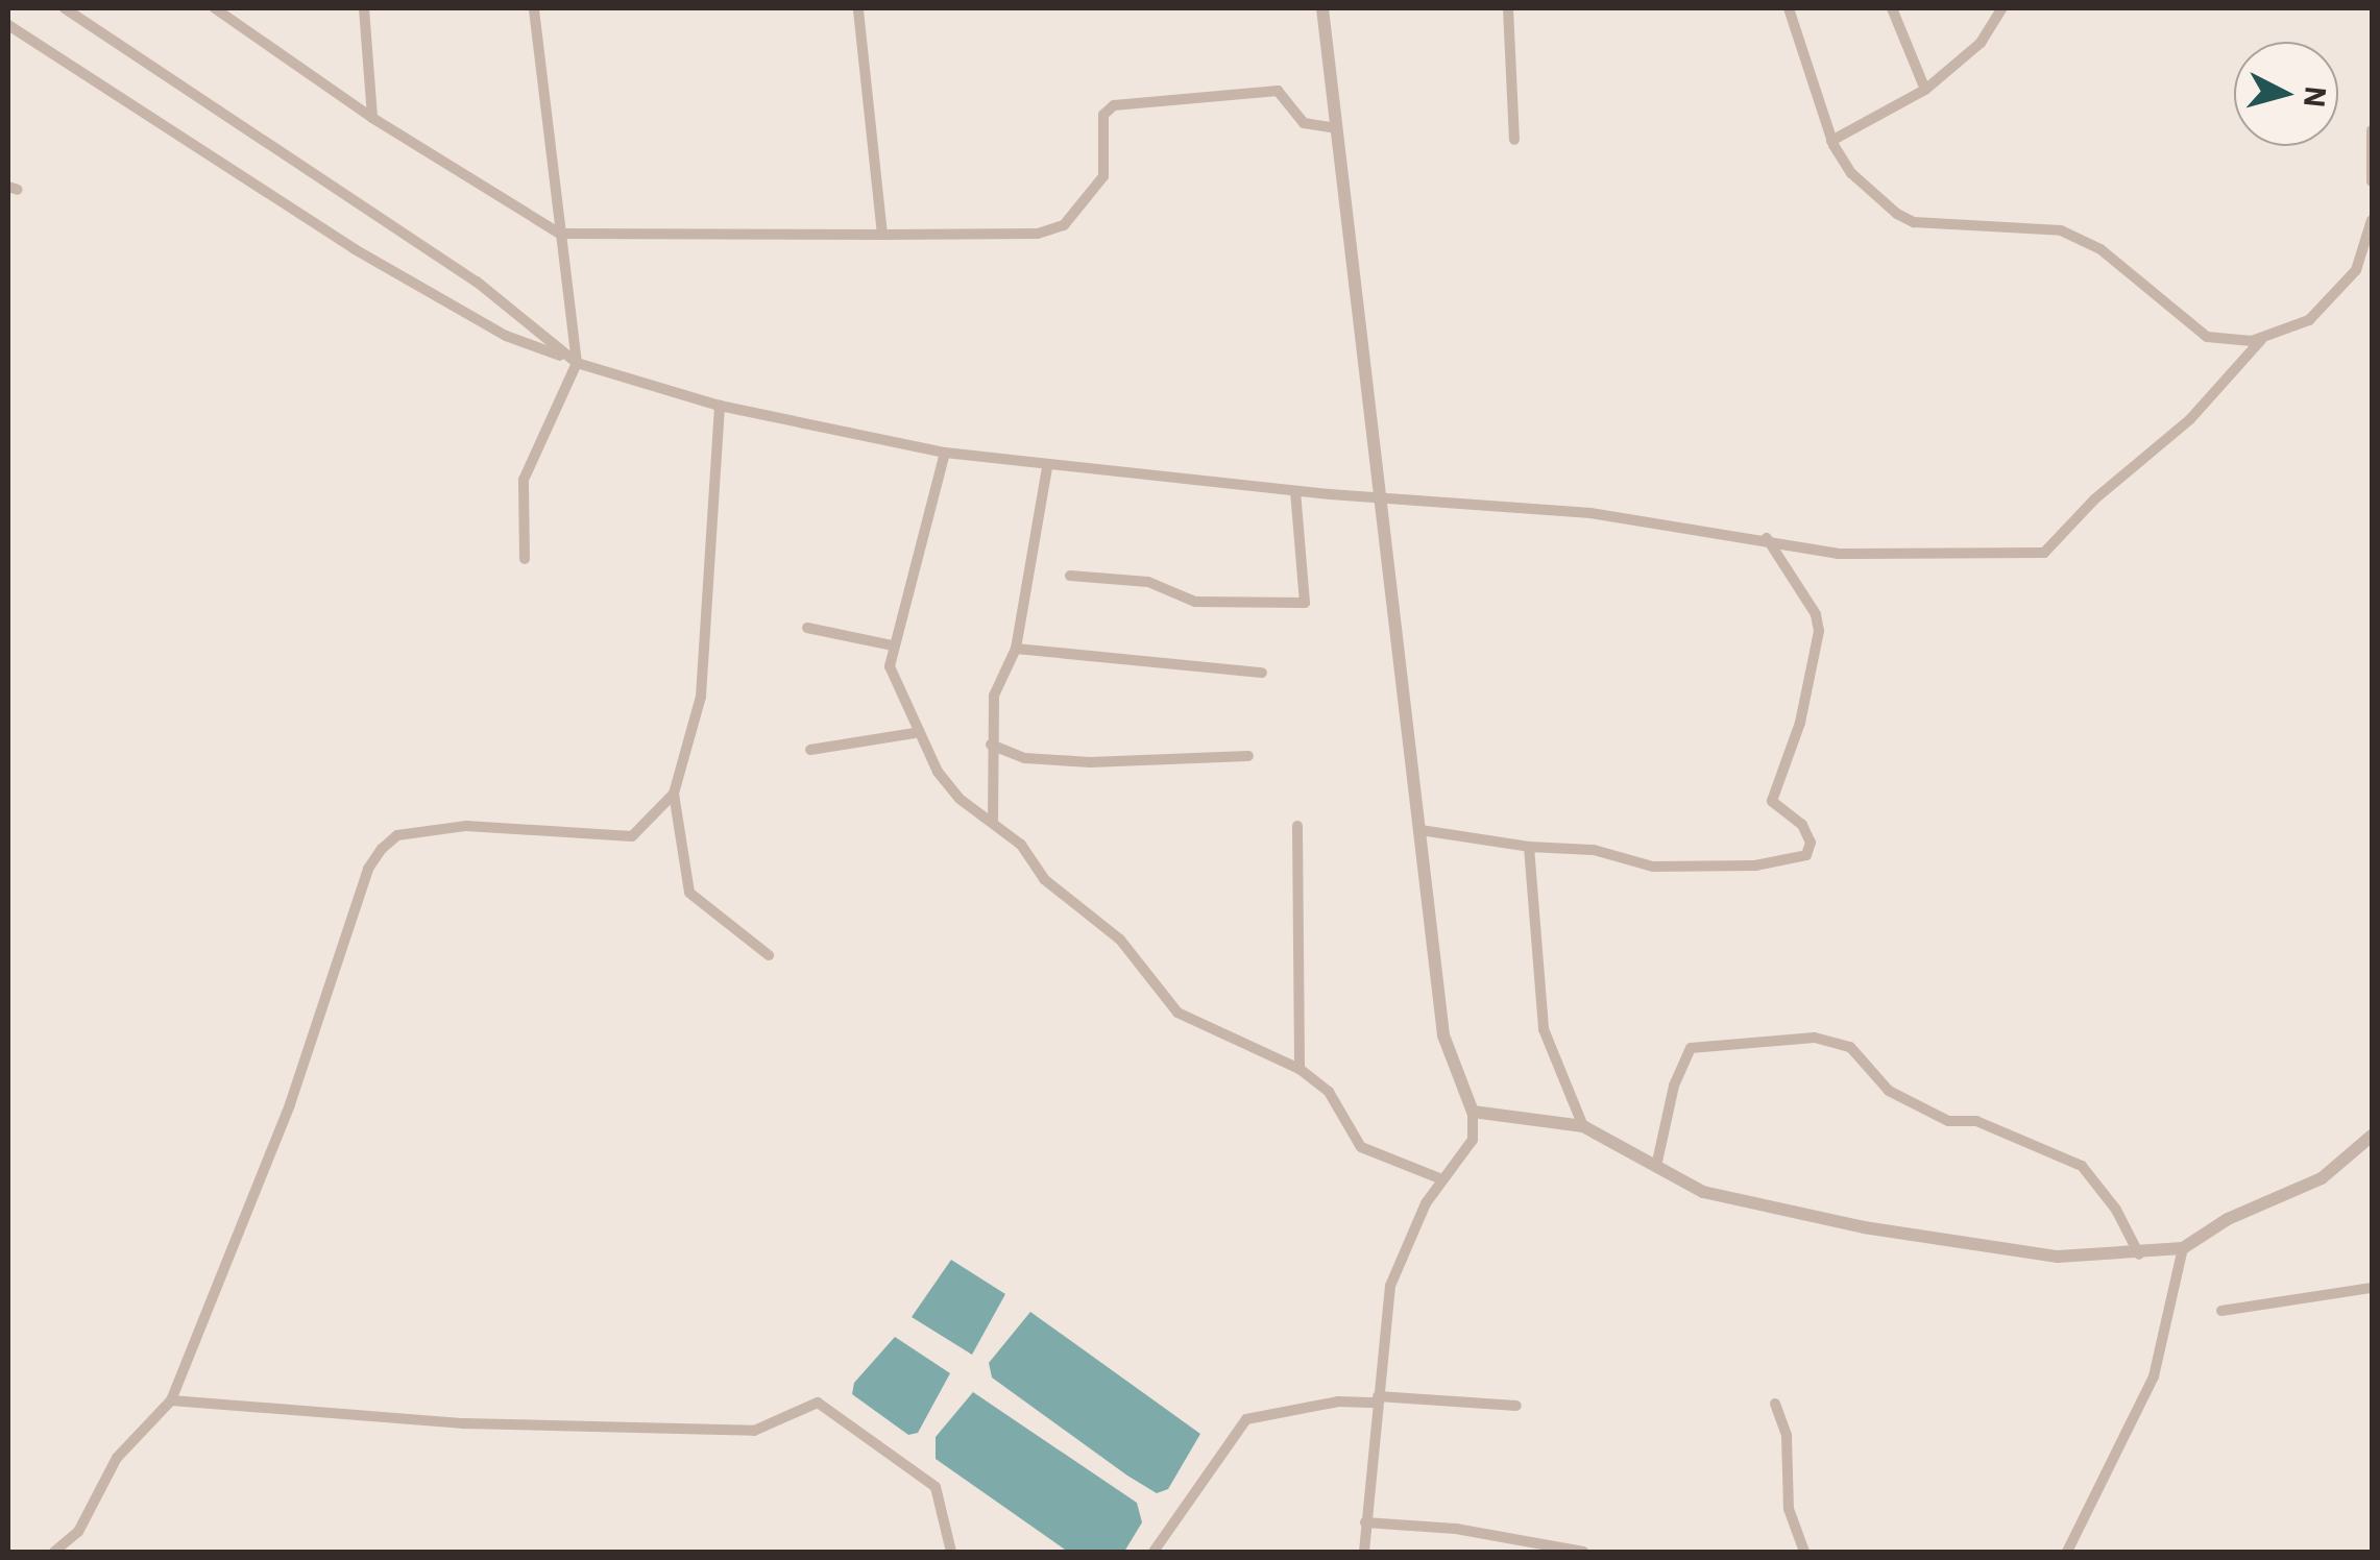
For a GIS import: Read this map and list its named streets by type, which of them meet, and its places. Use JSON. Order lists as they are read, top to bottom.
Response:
{
  "north": "right"
}
